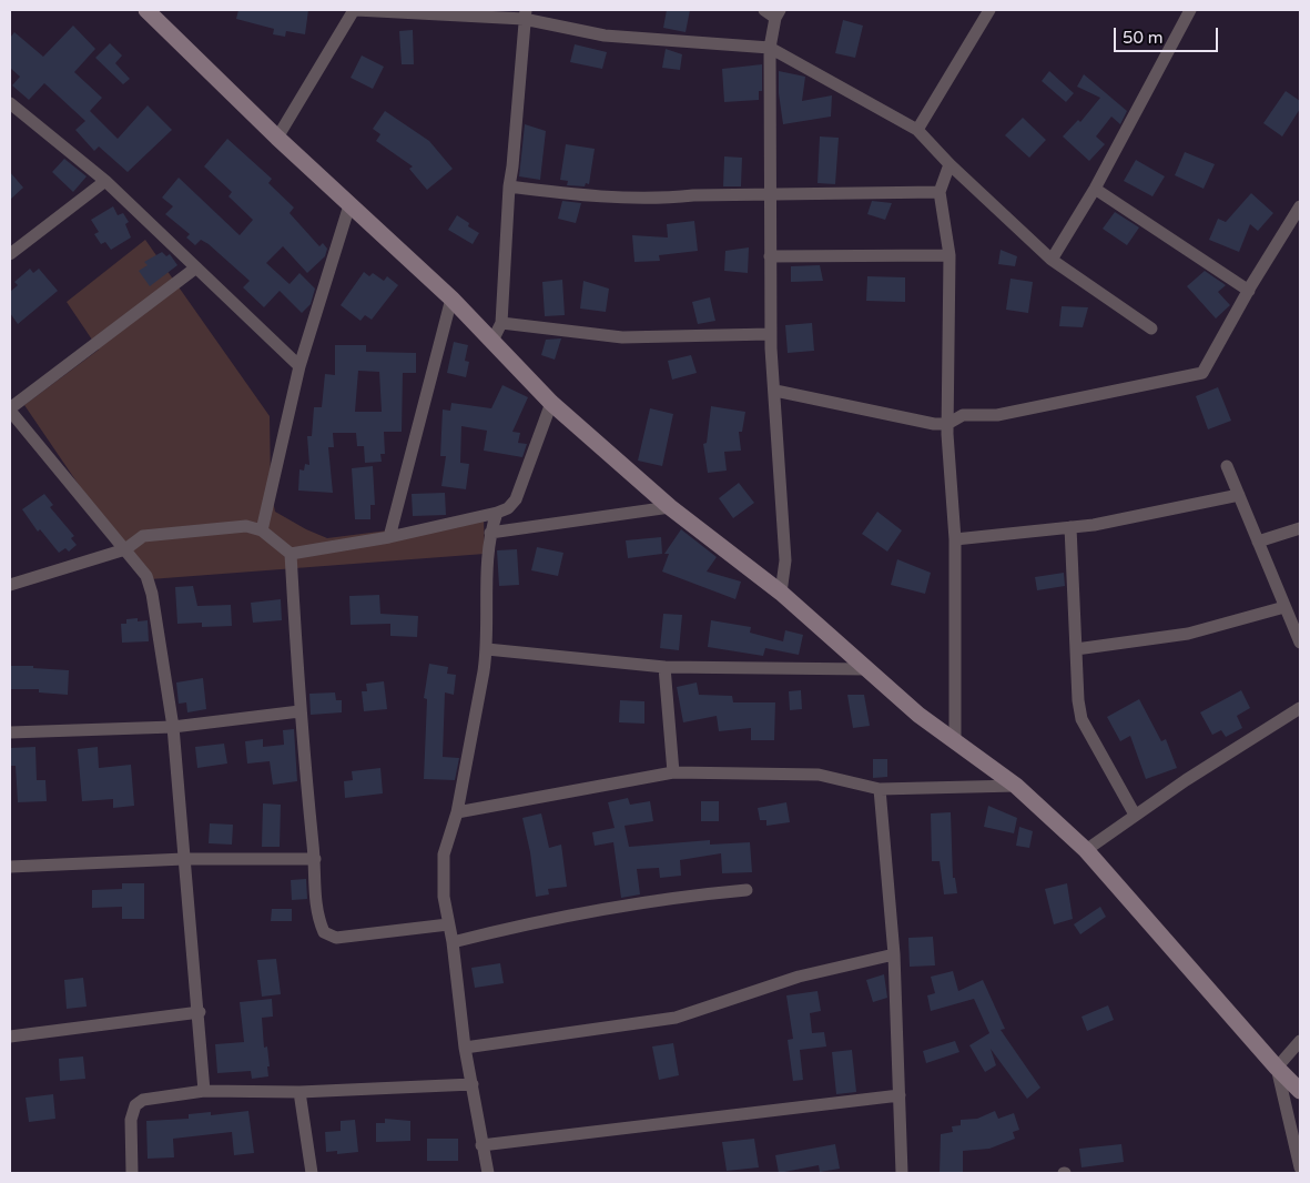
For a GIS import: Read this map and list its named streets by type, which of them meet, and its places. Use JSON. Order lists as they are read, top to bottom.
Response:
{
  "scale_bar": "50 m"
}
